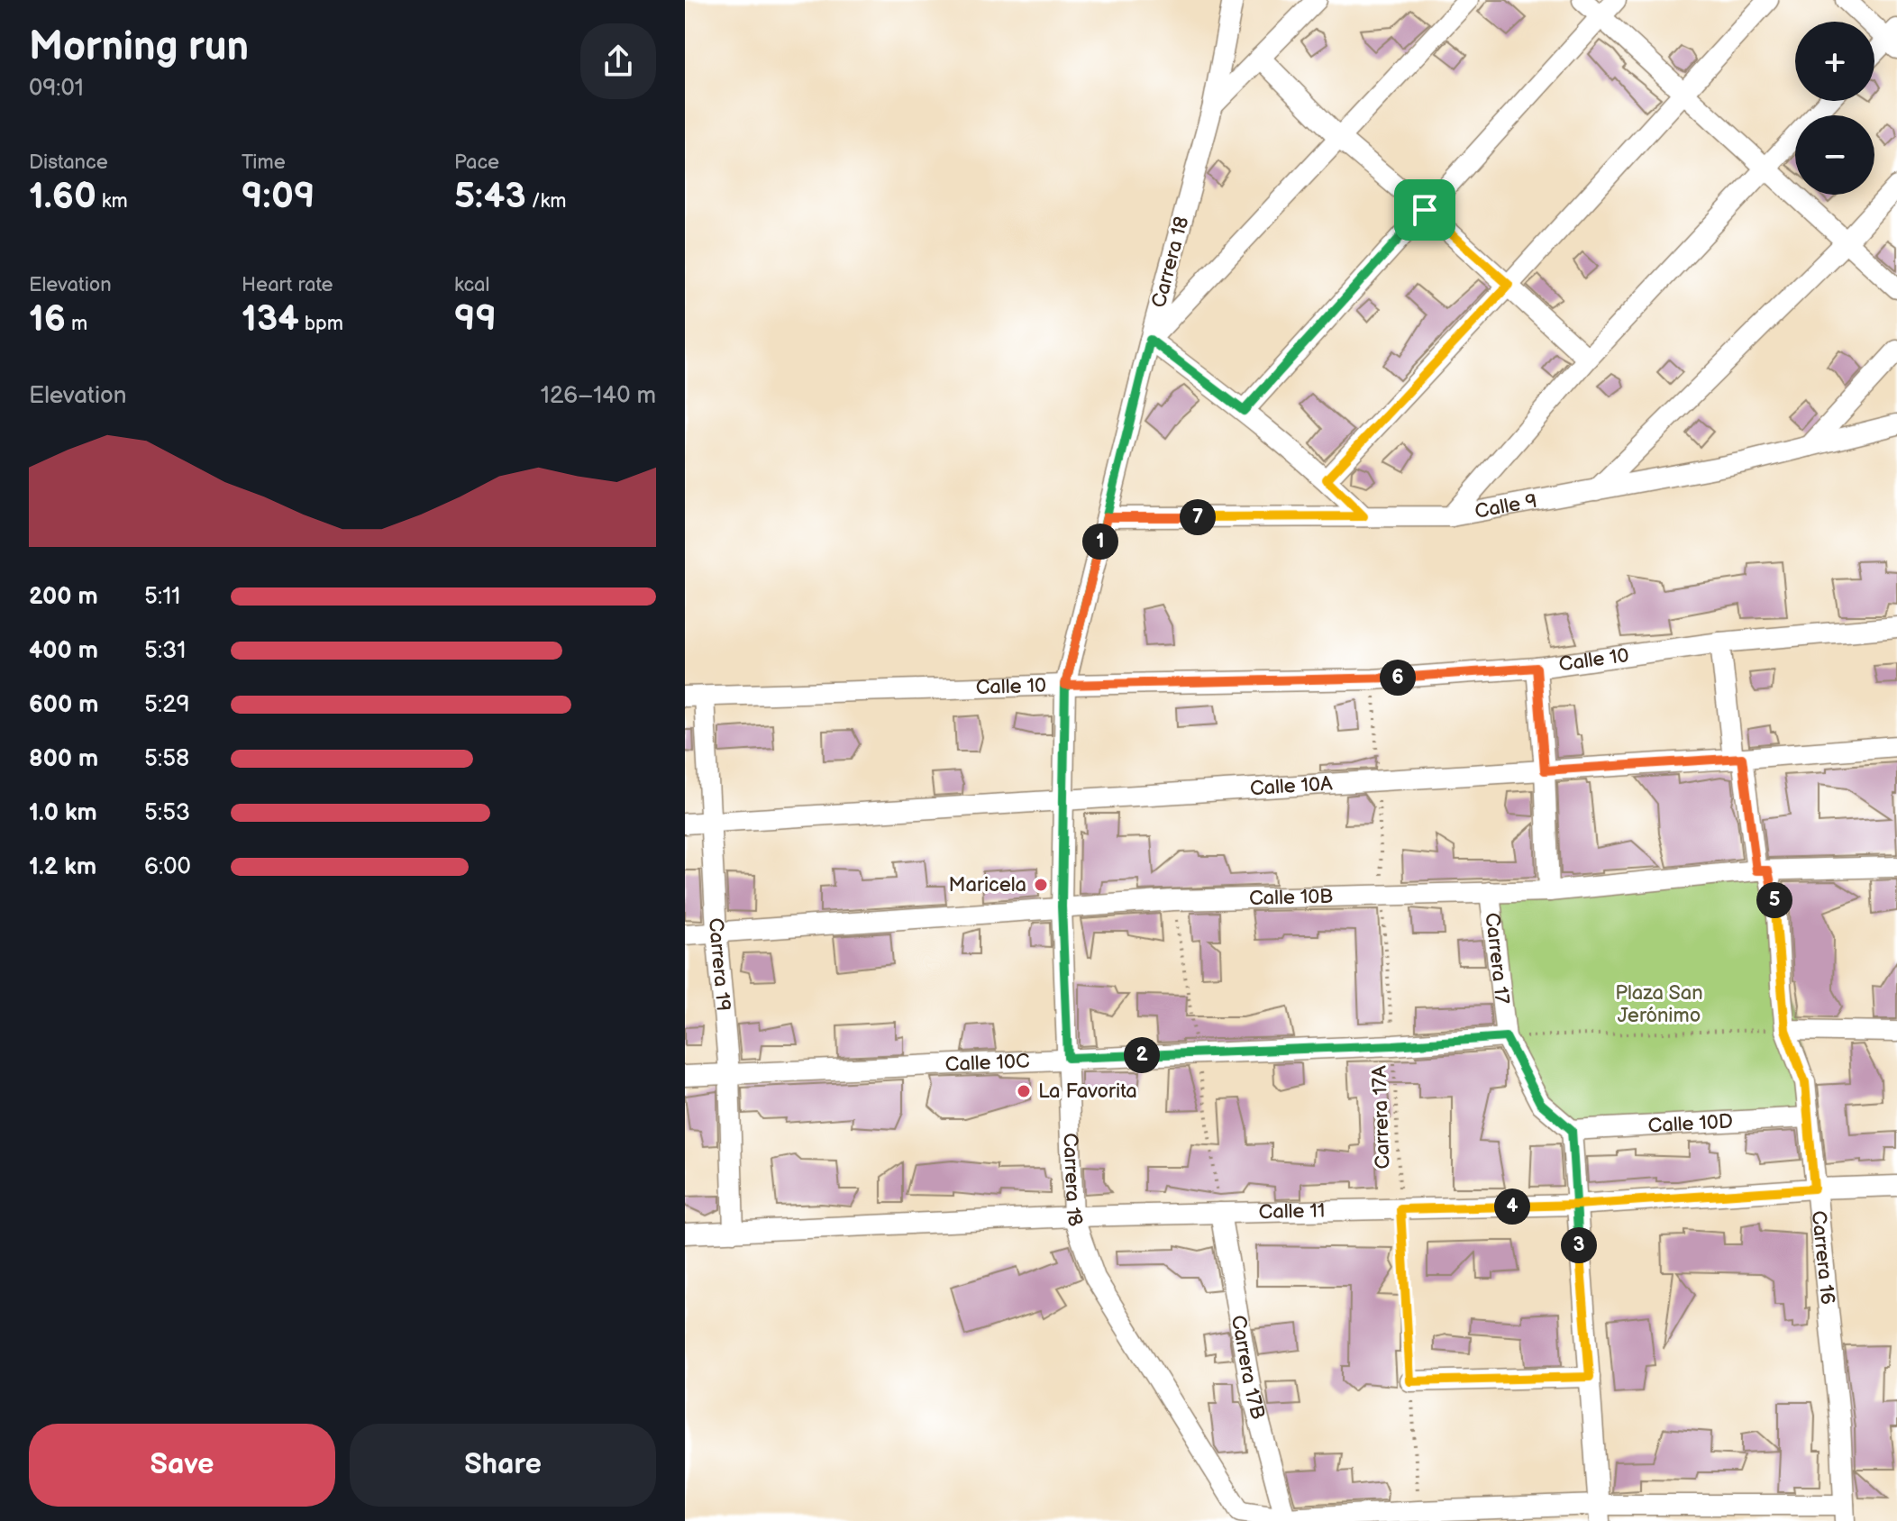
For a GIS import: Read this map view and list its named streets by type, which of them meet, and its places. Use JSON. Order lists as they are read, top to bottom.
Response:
{
  "streets": {
    "street": [
      "Carrera 18",
      "Calle 9",
      "Calle 10",
      "Calle 10A",
      "Calle 10B",
      "Carrera 17",
      "Carrera 19",
      "Calle 10C",
      "Calle 10D",
      "Calle 11",
      "Carrera 16",
      "Carrera 17B"
    ],
    "path": ["Carrera 17A"]
  },
  "crossings": [
    ["Carrera 18", "Calle 9"],
    ["Carrera 18", "Calle 10"],
    ["Carrera 18", "Calle 10A"],
    ["Carrera 18", "Calle 10B"],
    ["Carrera 18", "Calle 10C"],
    ["Carrera 18", "Calle 11"],
    ["Carrera 18", "Carrera 17B"],
    ["Calle 10", "Carrera 19"],
    ["Calle 10", "Carrera 17A"],
    ["Calle 10", "Carrera 16"],
    ["Calle 10A", "Carrera 19"],
    ["Calle 10A", "Carrera 17A"],
    ["Calle 10A", "Carrera 16"],
    ["Calle 10B", "Carrera 17"],
    ["Calle 10B", "Carrera 19"],
    ["Calle 10B", "Carrera 17A"],
    ["Calle 10B", "Carrera 16"],
    ["Carrera 17", "Calle 10C"],
    ["Carrera 17", "Calle 10D"],
    ["Carrera 19", "Calle 10C"],
    ["Carrera 19", "Calle 11"],
    ["Calle 10C", "Carrera 17A"],
    ["Carrera 17A", "Calle 11"],
    ["Calle 10D", "Carrera 16"],
    ["Calle 11", "Carrera 16"],
    ["Calle 11", "Carrera 17B"]
  ],
  "parks": ["Plaza San Jerónimo"],
  "places": ["Maricela", "La Favorita"],
  "page": {
    "heading": ["Morning run", "09:01"],
    "map_buttons": ["+", "−"],
    "stats": [
      ["Distance", "1.60 km"],
      ["Time", "9:09"],
      ["Pace", "5:43 /km"],
      ["Elevation", "16 m"],
      ["Heart rate", "134 bpm"],
      ["kcal", "99"]
    ],
    "chart": ["Elevation", "126–140 m"],
    "pins": [
      "7",
      "1",
      "6",
      "5",
      "2",
      "4",
      "3"
    ],
    "list": [
      {
        "name": "200 m",
        "note": "5:11"
      },
      {
        "name": "400 m",
        "note": "5:31"
      },
      {
        "name": "600 m",
        "note": "5:29"
      },
      {
        "name": "800 m",
        "note": "5:58"
      },
      {
        "name": "1.0 km",
        "note": "5:53"
      },
      {
        "name": "1.2 km",
        "note": "6:00"
      }
    ],
    "buttons": ["Save", "Share"]
  }
}
